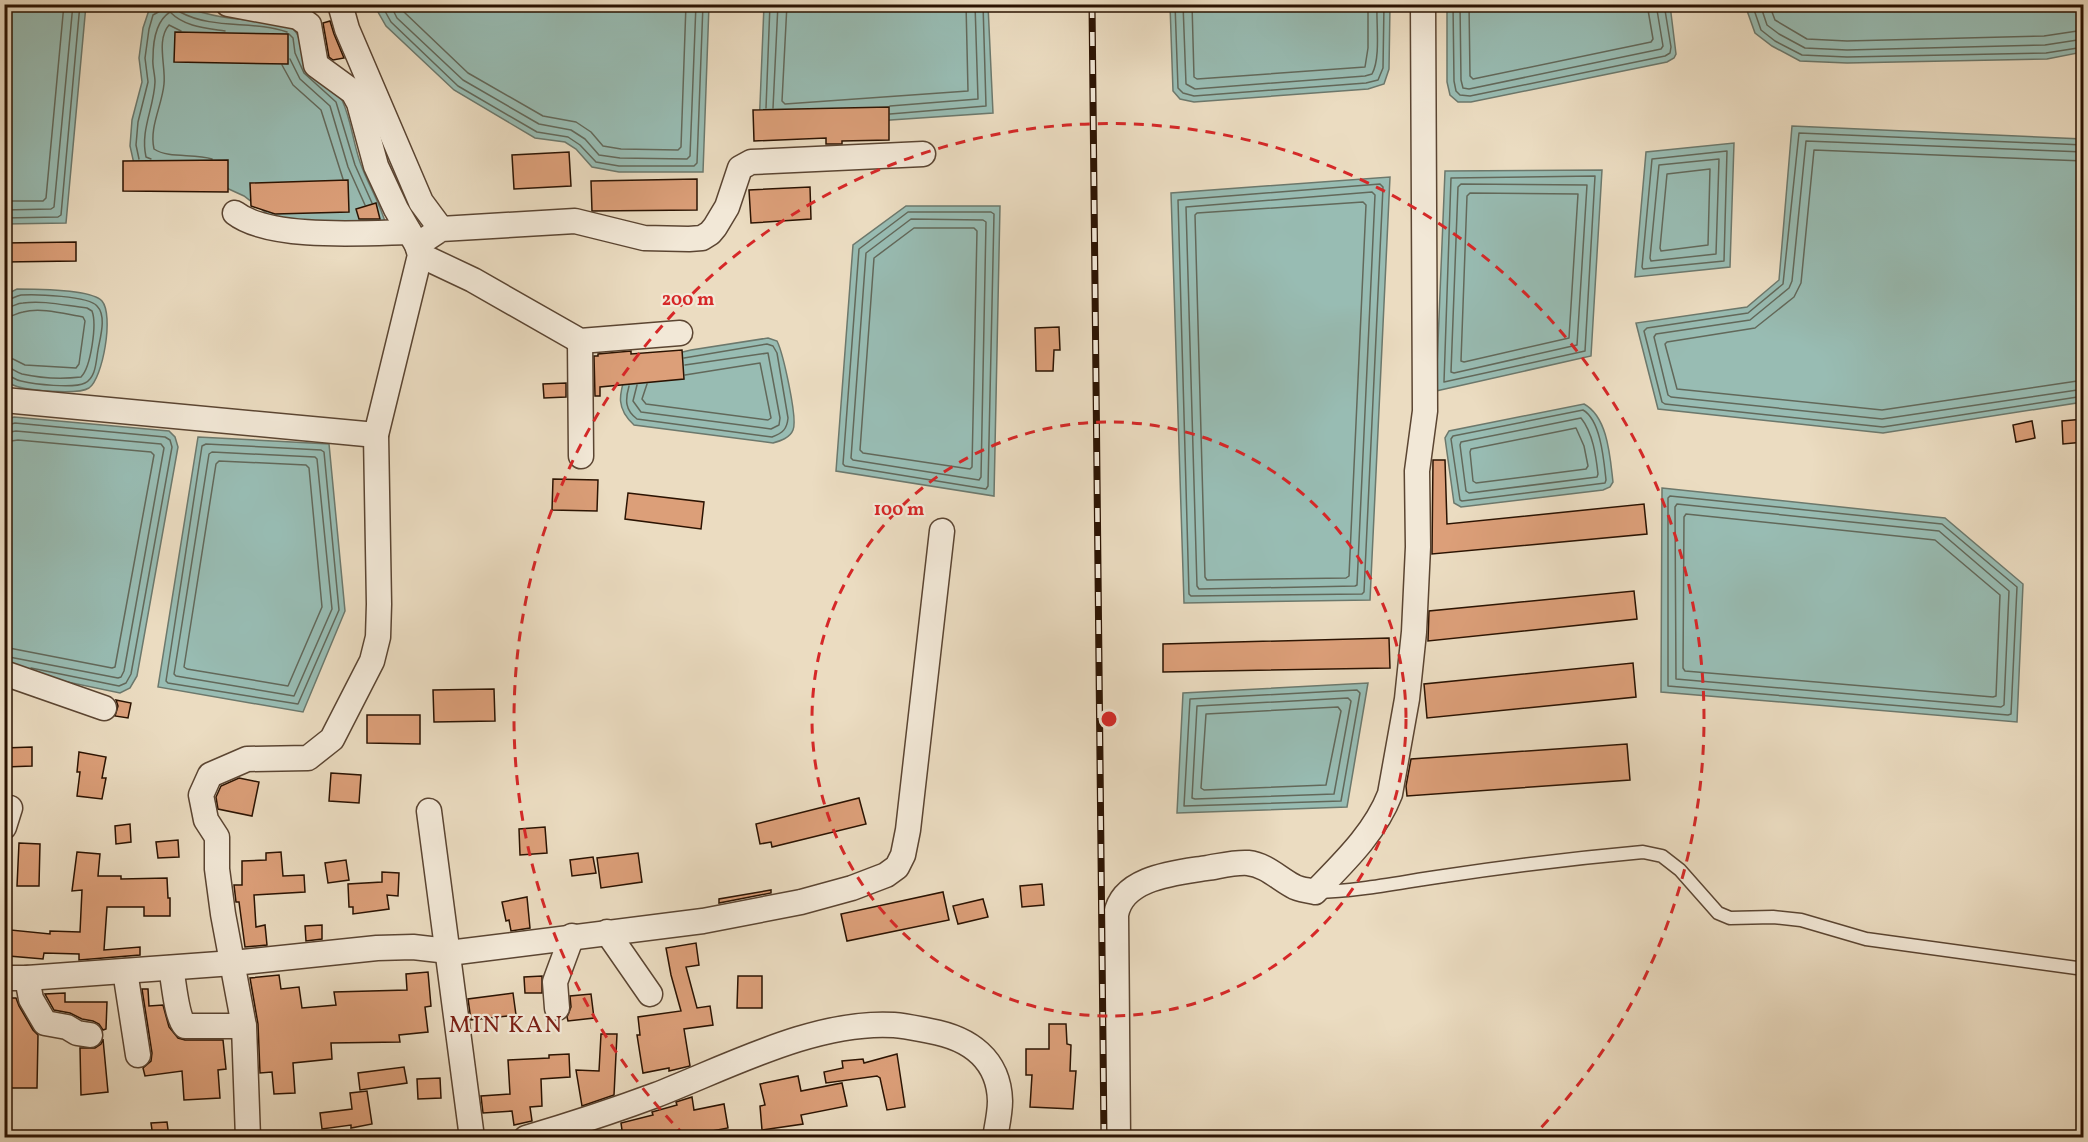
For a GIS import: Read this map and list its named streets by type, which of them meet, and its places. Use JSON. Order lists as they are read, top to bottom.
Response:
{
  "districts": ["MIN KAN"],
  "rings": ["200 m", "100 m"]
}
